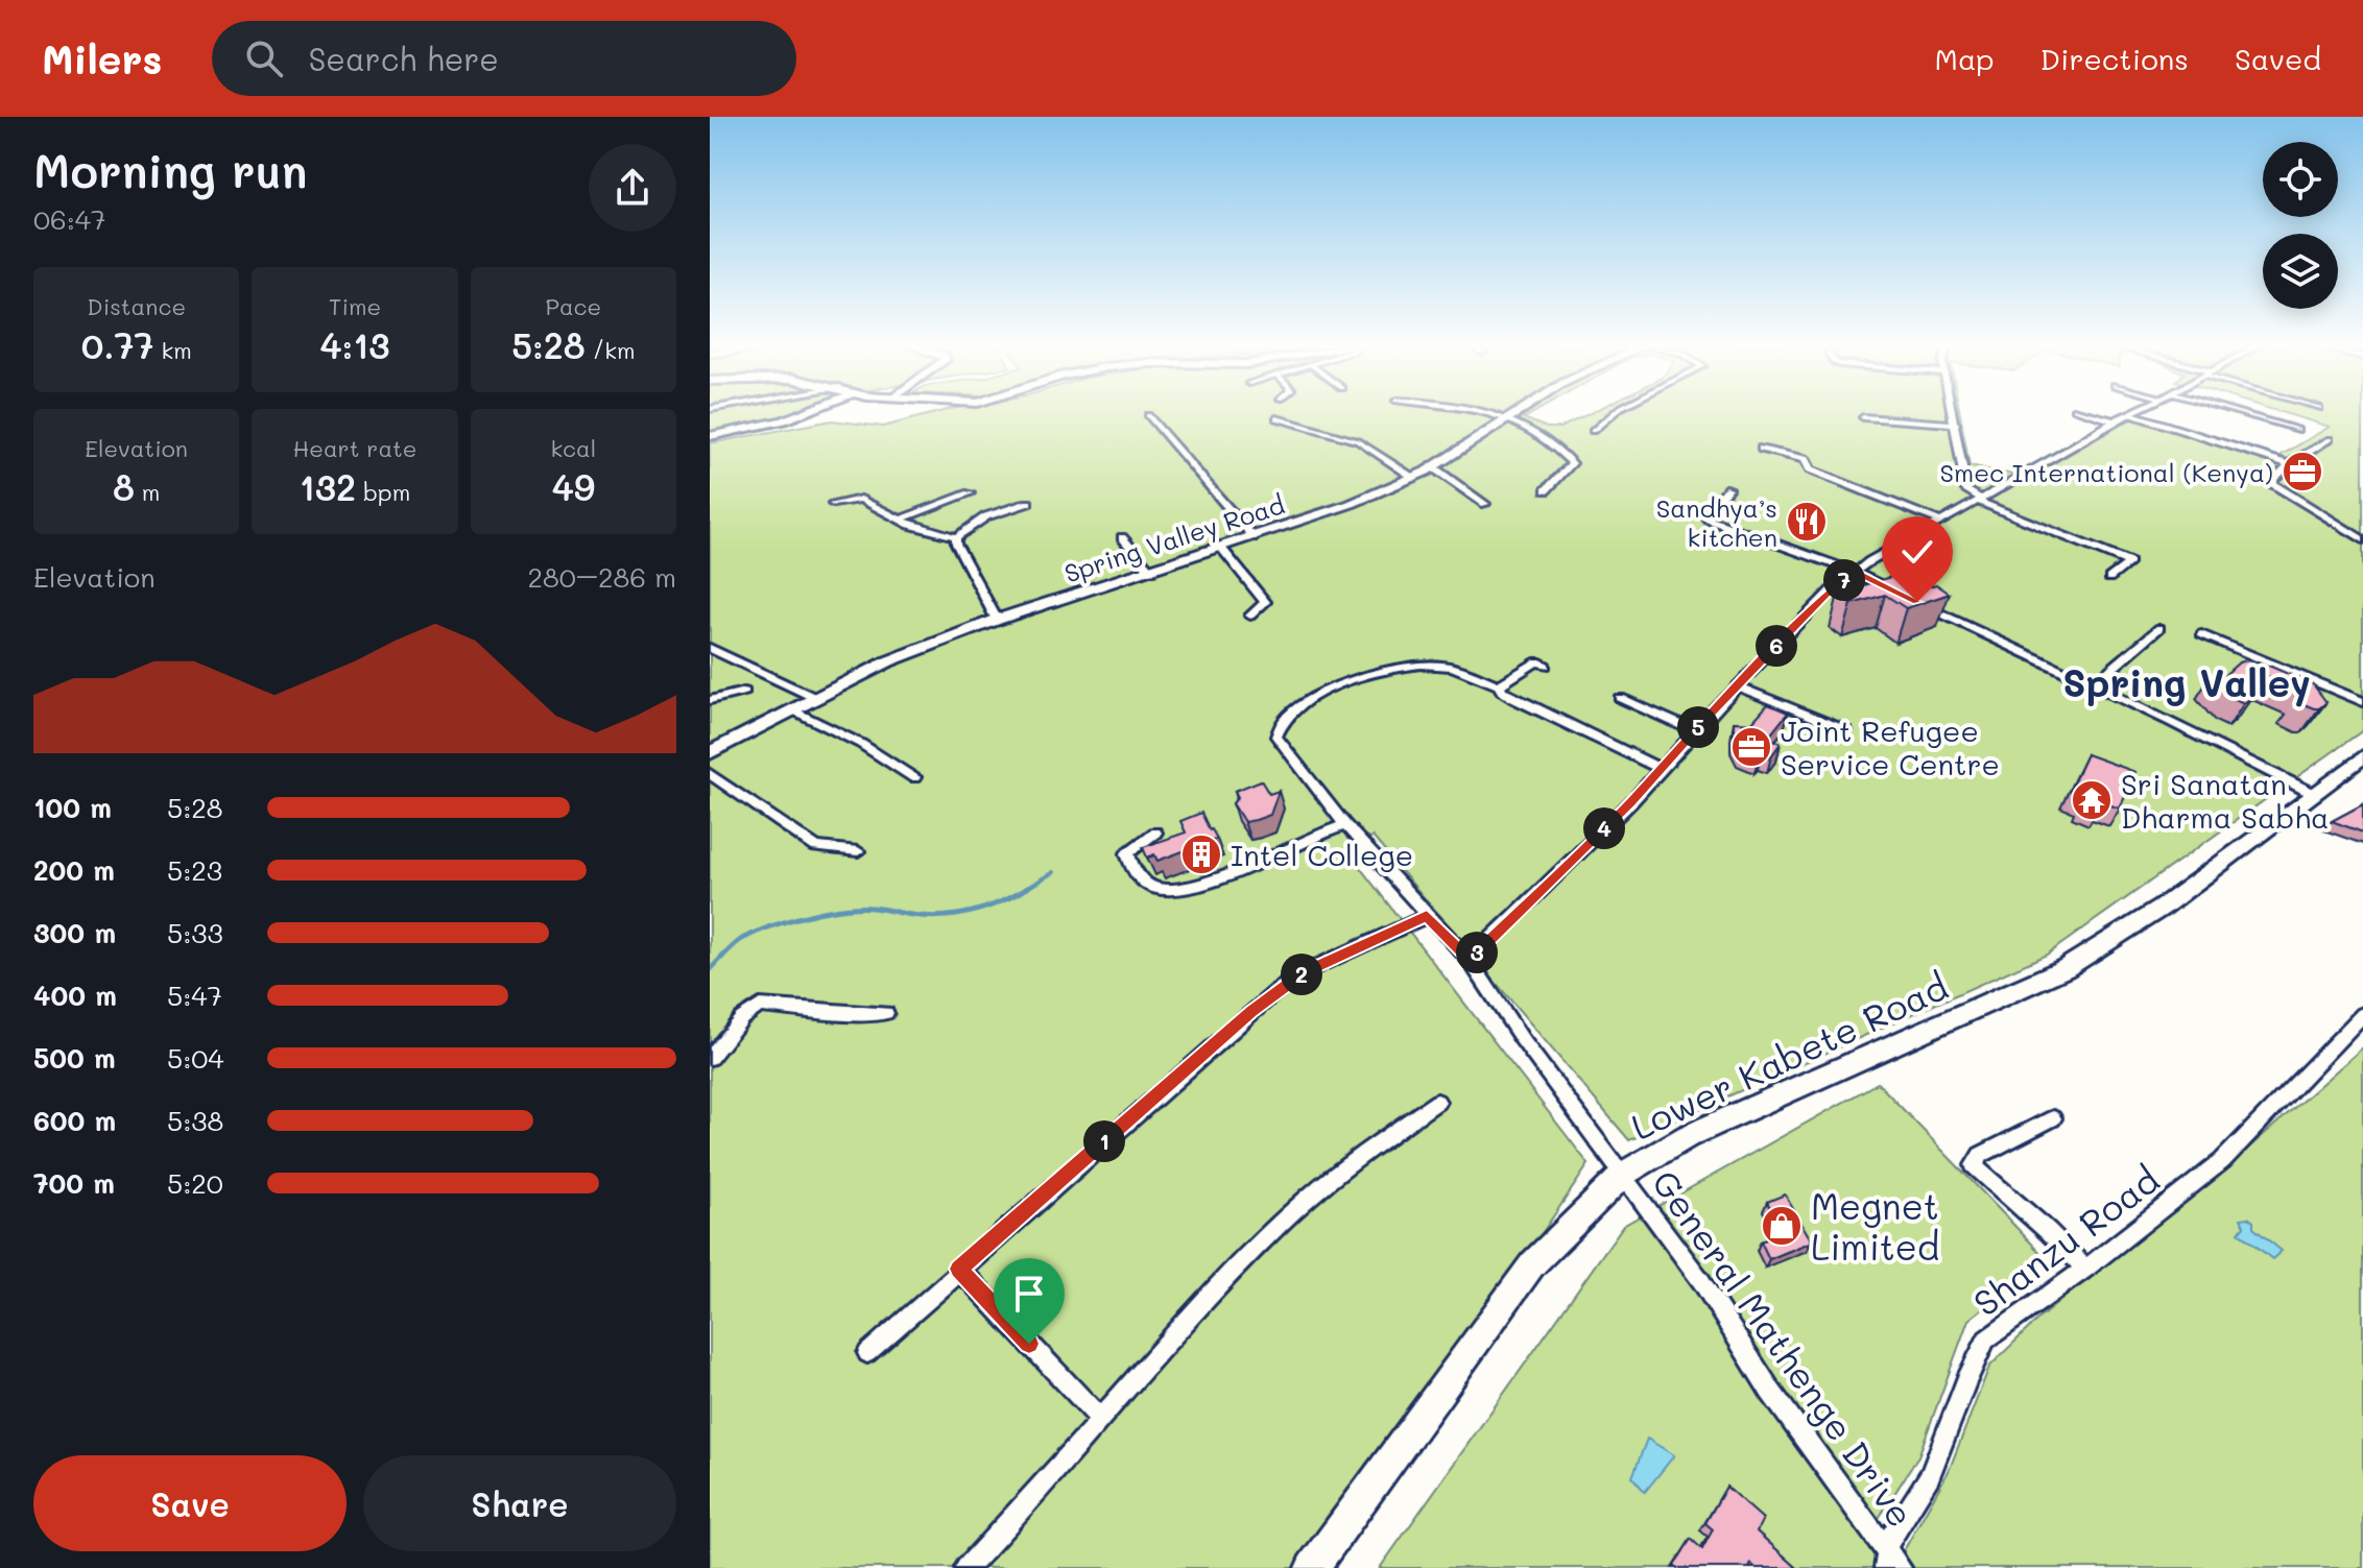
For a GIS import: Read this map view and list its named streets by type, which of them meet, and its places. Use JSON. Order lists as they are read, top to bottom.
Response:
{
  "streets": {
    "street": [
      "Spring Valley Road",
      "Lower Kabete Road",
      "Shanzu Road",
      "General Mathenge Drive"
    ]
  },
  "crossings": [
    ["Lower Kabete Road", "General Mathenge Drive"],
    ["Shanzu Road", "General Mathenge Drive"]
  ],
  "districts": ["Spring Valley"],
  "places": {
    "office": ["Smec International (Kenya)", "Joint Refugee Service Centre"],
    "restaurant": ["Sandhya’s kitchen"],
    "temple": ["Sri Sanatan Dharma Sabha"],
    "building": ["Intel College"],
    "shop": ["Megnet Limited"]
  },
  "page": {
    "header": "Milers",
    "search": "Search here",
    "nav": ["Map", "Directions", "Saved"],
    "heading": ["Morning run", "06:47"],
    "stats": [
      ["Distance", "0.77 km"],
      ["Time", "4:13"],
      ["Pace", "5:28 /km"],
      ["Elevation", "8 m"],
      ["Heart rate", "132 bpm"],
      ["kcal", "49"]
    ],
    "chart": ["Elevation", "280–286 m"],
    "pins": [
      "7",
      "6",
      "5",
      "4",
      "3",
      "2",
      "1"
    ],
    "list": [
      {
        "name": "100 m",
        "note": "5:28"
      },
      {
        "name": "200 m",
        "note": "5:23"
      },
      {
        "name": "300 m",
        "note": "5:33"
      },
      {
        "name": "400 m",
        "note": "5:47"
      },
      {
        "name": "500 m",
        "note": "5:04"
      },
      {
        "name": "600 m",
        "note": "5:38"
      },
      {
        "name": "700 m",
        "note": "5:20"
      }
    ],
    "buttons": ["Save", "Share"]
  }
}
